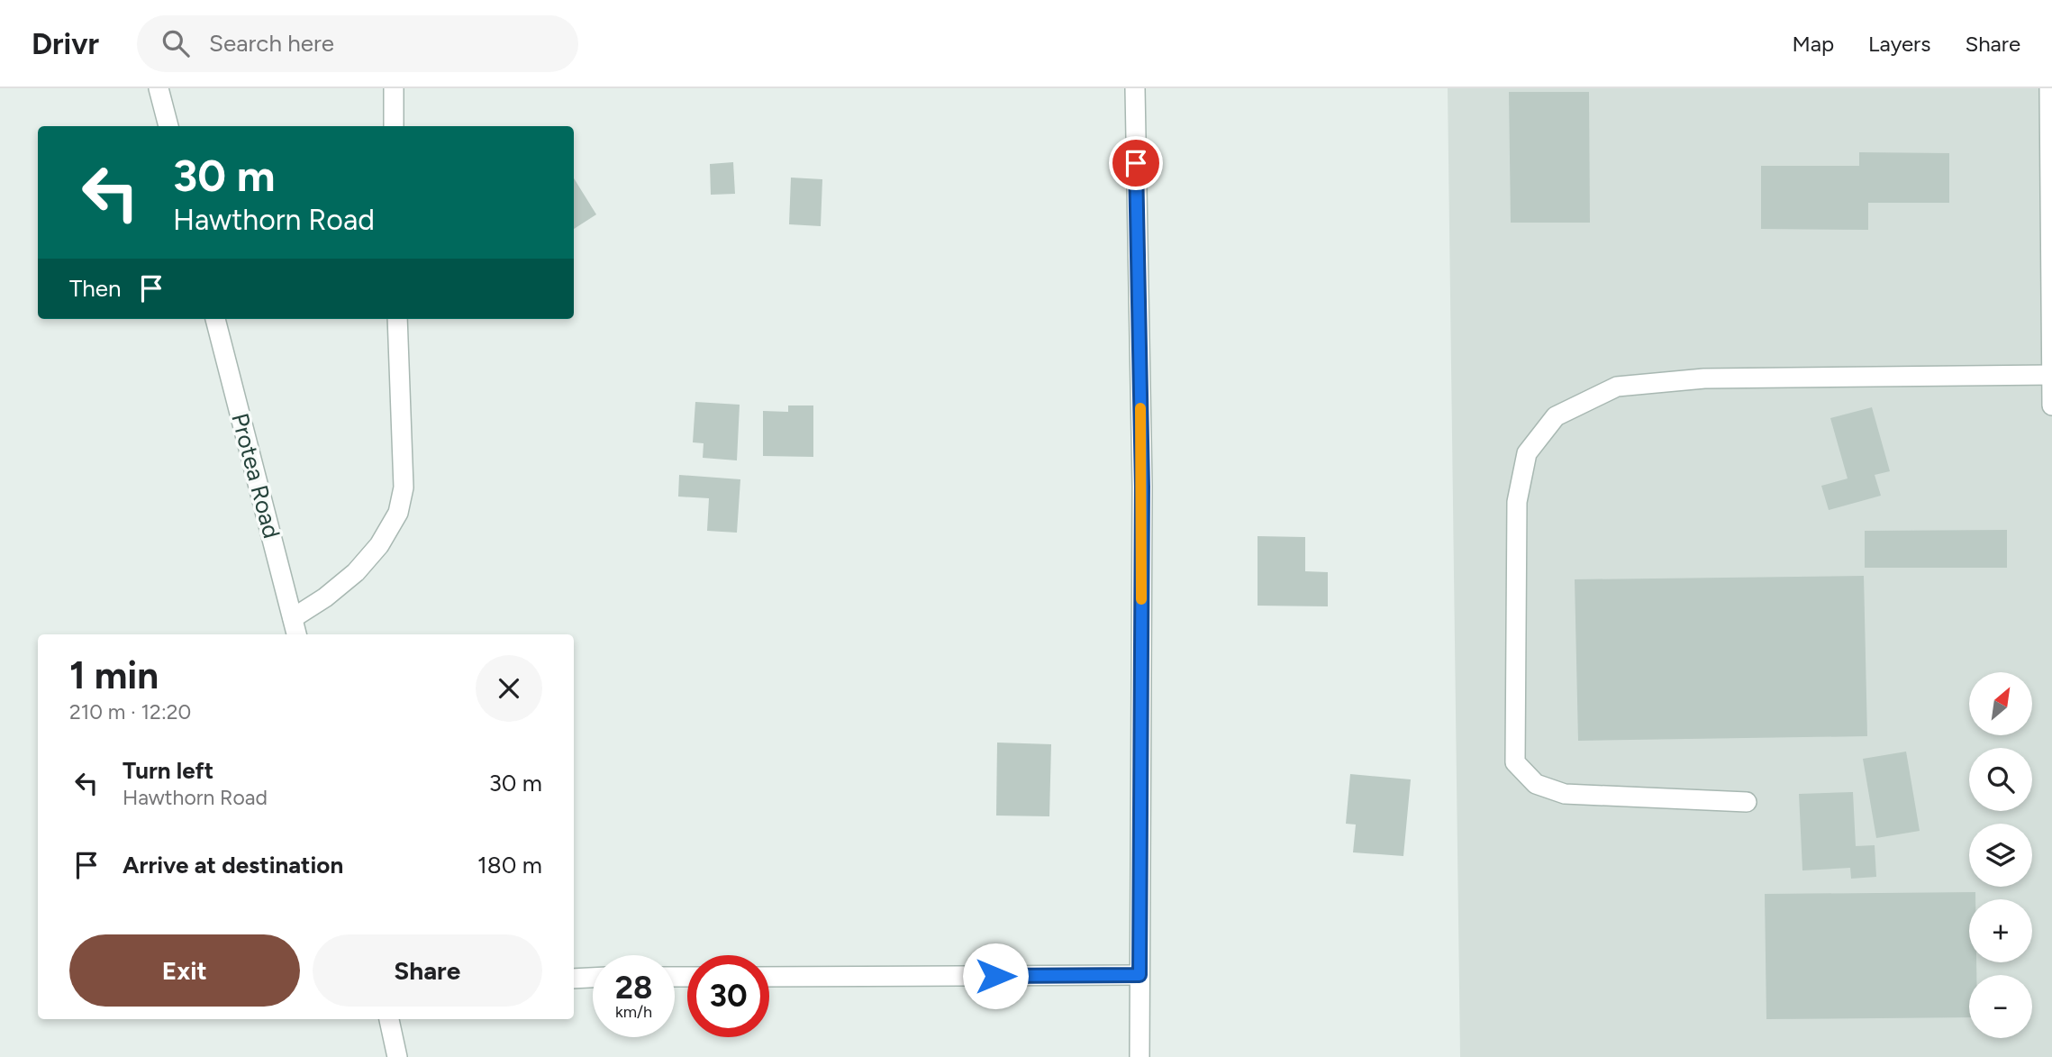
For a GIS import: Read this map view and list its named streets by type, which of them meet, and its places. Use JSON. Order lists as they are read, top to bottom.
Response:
{
  "streets": {
    "street": ["Protea Road"]
  },
  "north": "top right",
  "page": {
    "header": "Drivr",
    "search": "Search here",
    "nav": ["Map", "Layers", "Share"],
    "turn": ["30 m", "Hawthorn Road"],
    "then": "Then",
    "heading": ["1 min", "210 m · 12:20"],
    "map_buttons": ["+", "−"],
    "list": [
      {
        "name": "Turn left",
        "note": "Hawthorn Road",
        "value": "30 m"
      },
      {
        "name": "Arrive at destination",
        "value": "180 m"
      }
    ],
    "buttons": ["Exit", "Share"],
    "speed": "28 km/h",
    "limit": "30"
  }
}
